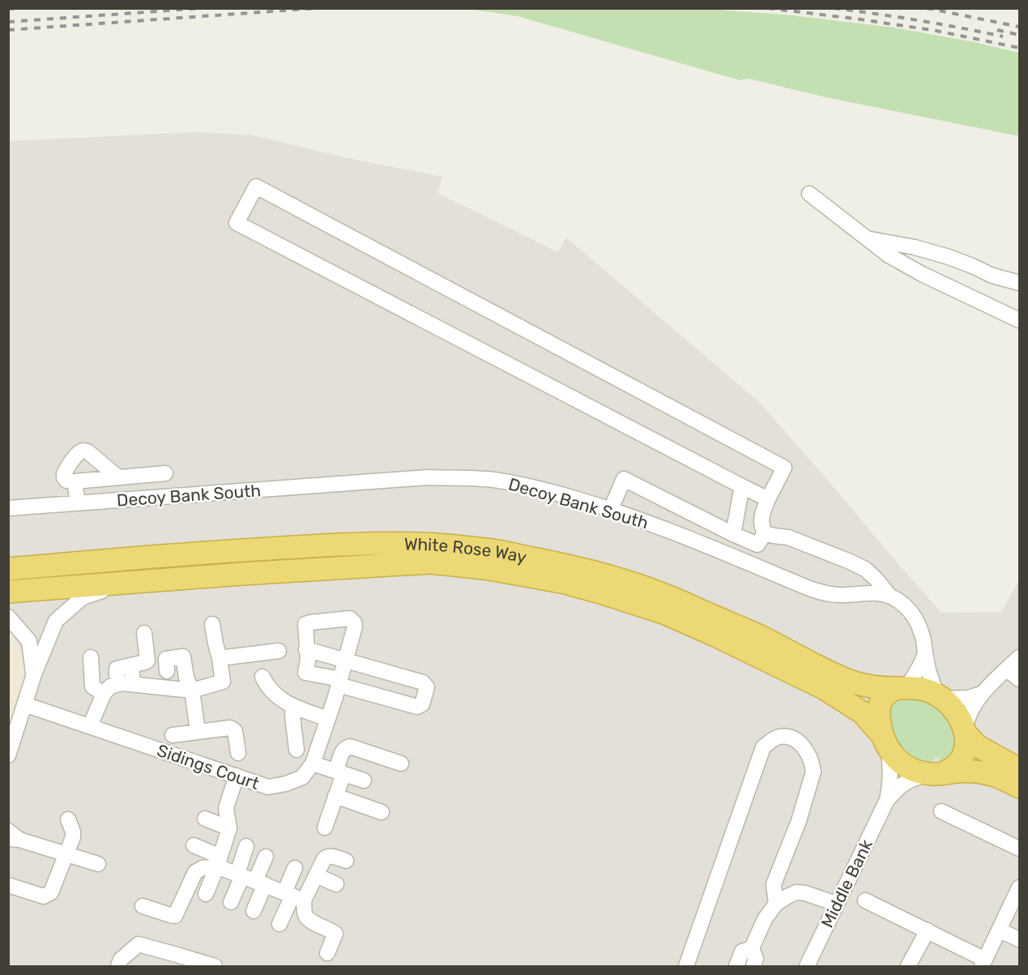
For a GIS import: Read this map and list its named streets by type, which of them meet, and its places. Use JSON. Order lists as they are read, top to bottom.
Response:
{
  "streets": {
    "highway": ["White Rose Way"],
    "street": ["Decoy Bank South", "Sidings Court", "Middle Bank"]
  },
  "crossings": [
    ["White Rose Way", "Middle Bank"]
  ]
}
